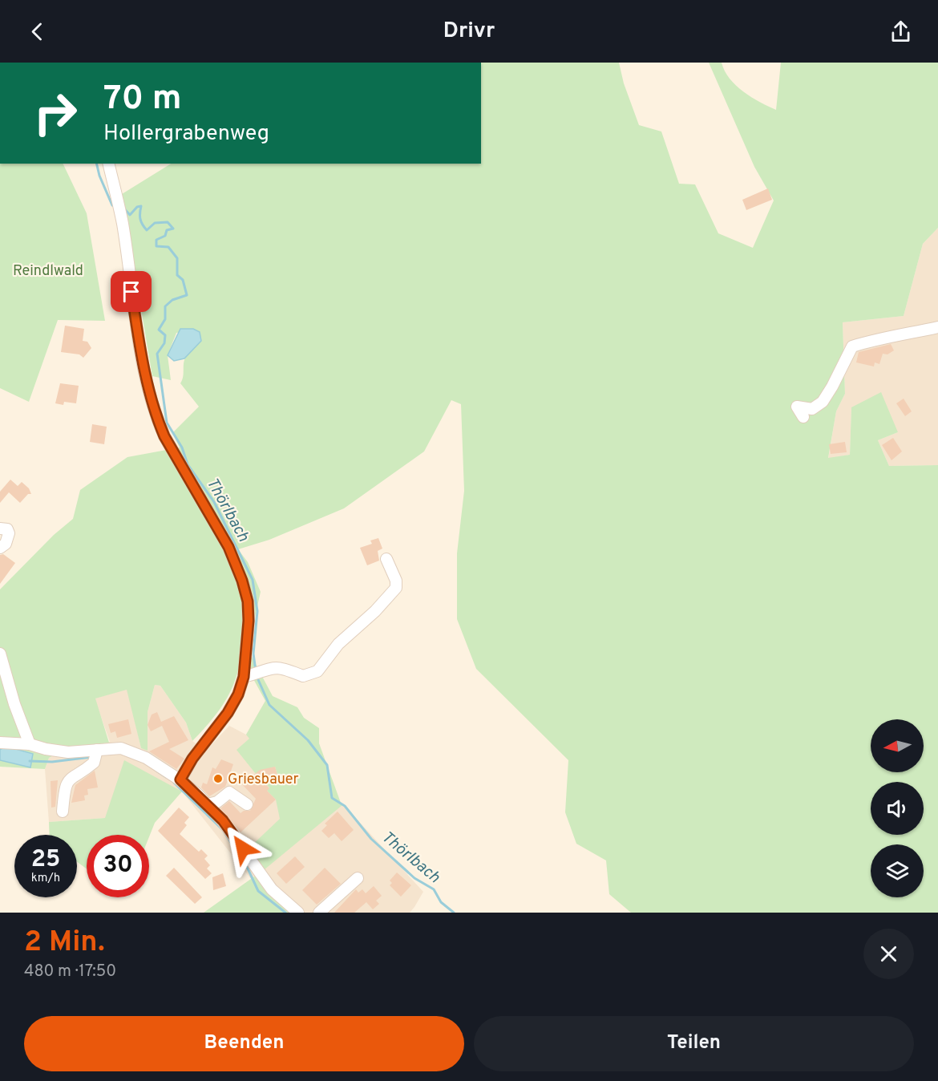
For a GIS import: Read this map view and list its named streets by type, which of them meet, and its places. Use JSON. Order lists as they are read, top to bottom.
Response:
{
  "water": ["Thörlbach"],
  "parks": ["Reindlwald"],
  "places": ["Griesbauer"],
  "north": "left",
  "page": {
    "header": "Drivr",
    "turn": ["70 m", "Hollergrabenweg"],
    "speed": "25 km/h",
    "limit": "30",
    "heading": ["2 Min.", "480 m · 17:50"],
    "buttons": ["Beenden", "Teilen"]
  }
}
